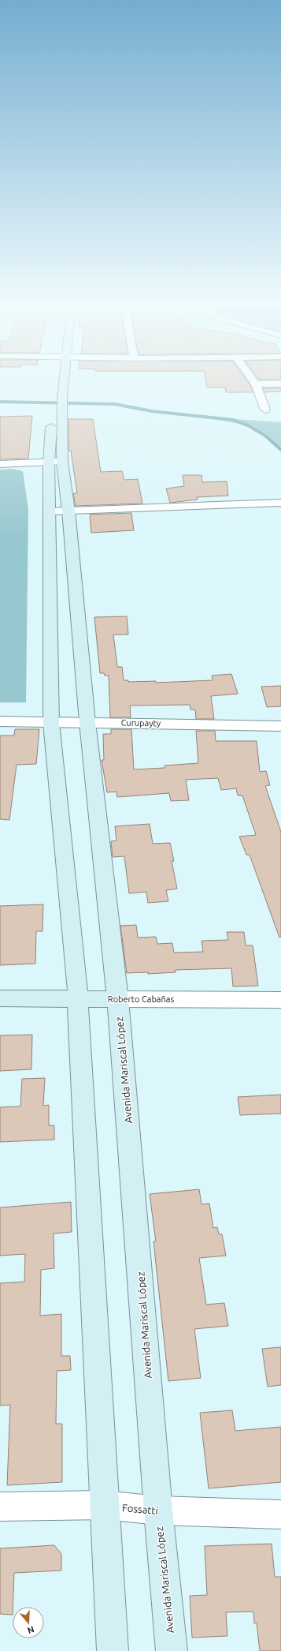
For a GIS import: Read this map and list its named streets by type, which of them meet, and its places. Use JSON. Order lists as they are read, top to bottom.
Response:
{
  "streets": {
    "main road": ["Roberto Cabañas", "Avenida Mariscal López"],
    "street": ["Curupayty", "Fossatti"]
  },
  "crossings": [
    ["Curupayty", "Avenida Mariscal López"],
    ["Roberto Cabañas", "Avenida Mariscal López"],
    ["Avenida Mariscal López", "Fossatti"]
  ],
  "north": "bottom"
}
